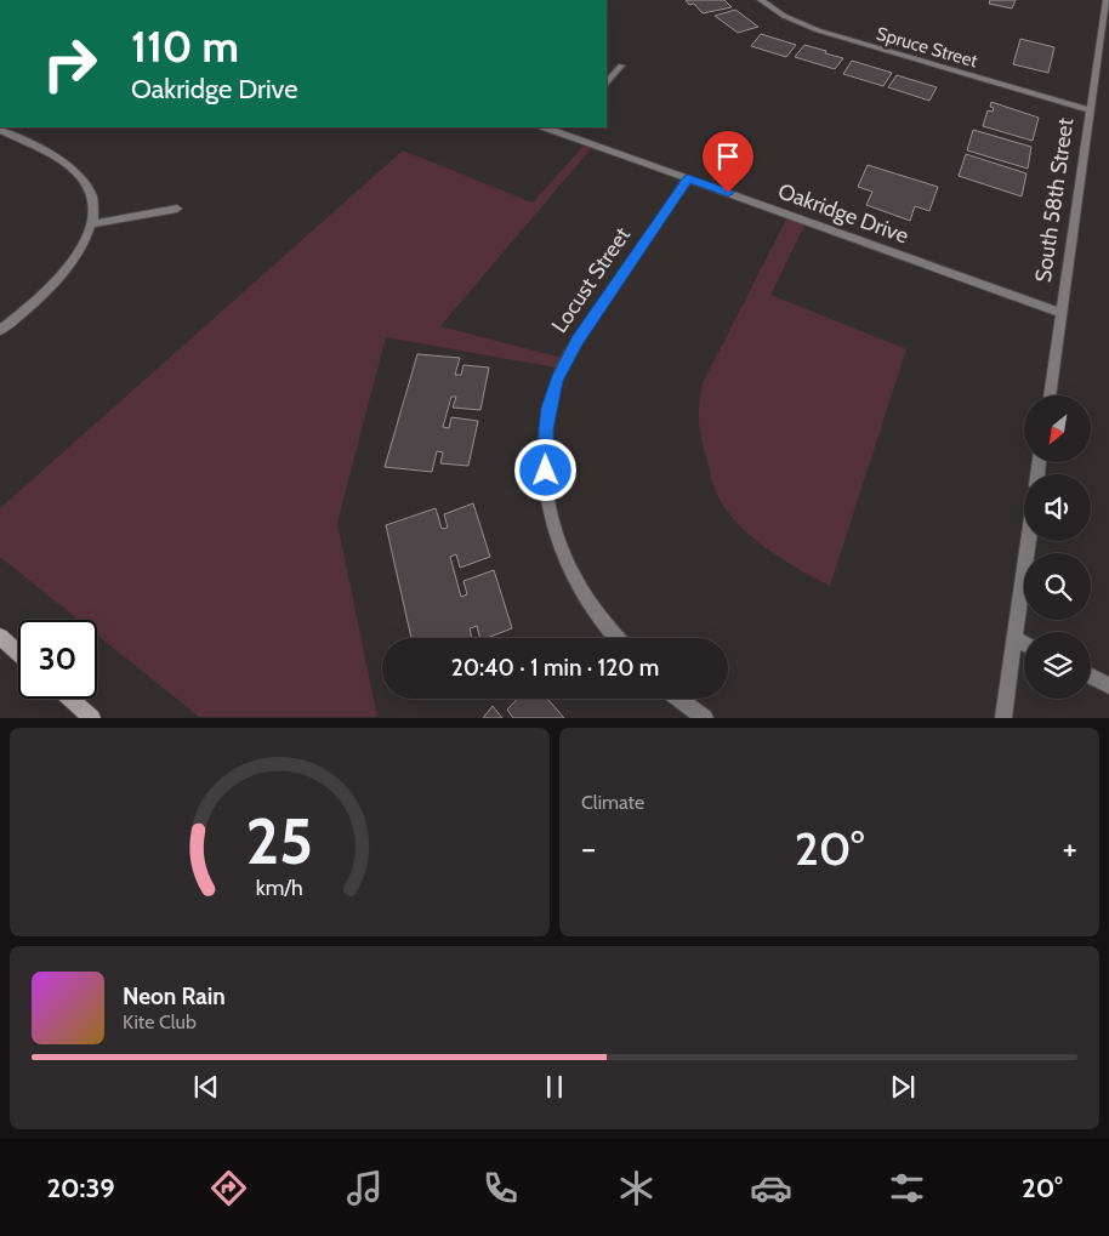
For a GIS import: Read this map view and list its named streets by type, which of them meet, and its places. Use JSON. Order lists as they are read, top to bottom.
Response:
{
  "streets": {
    "street": [
      "Spruce Street",
      "South 58th Street",
      "Oakridge Drive",
      "Locust Street"
    ]
  },
  "crossings": [
    ["Spruce Street", "South 58th Street"],
    ["South 58th Street", "Oakridge Drive"],
    ["Oakridge Drive", "Locust Street"]
  ],
  "north": "bottom left",
  "page": {
    "turn": ["110 m", "Oakridge Drive"],
    "limit": "30",
    "trip": "20:40 · 1 min · 120 m",
    "tile": "Climate",
    "heat": ["−", "20°", "+"],
    "song": ["Neon Rain", "Kite Club"],
    "tabs": ["20:39", "20°"],
    "gauge": ["25", "km/h"]
  }
}
